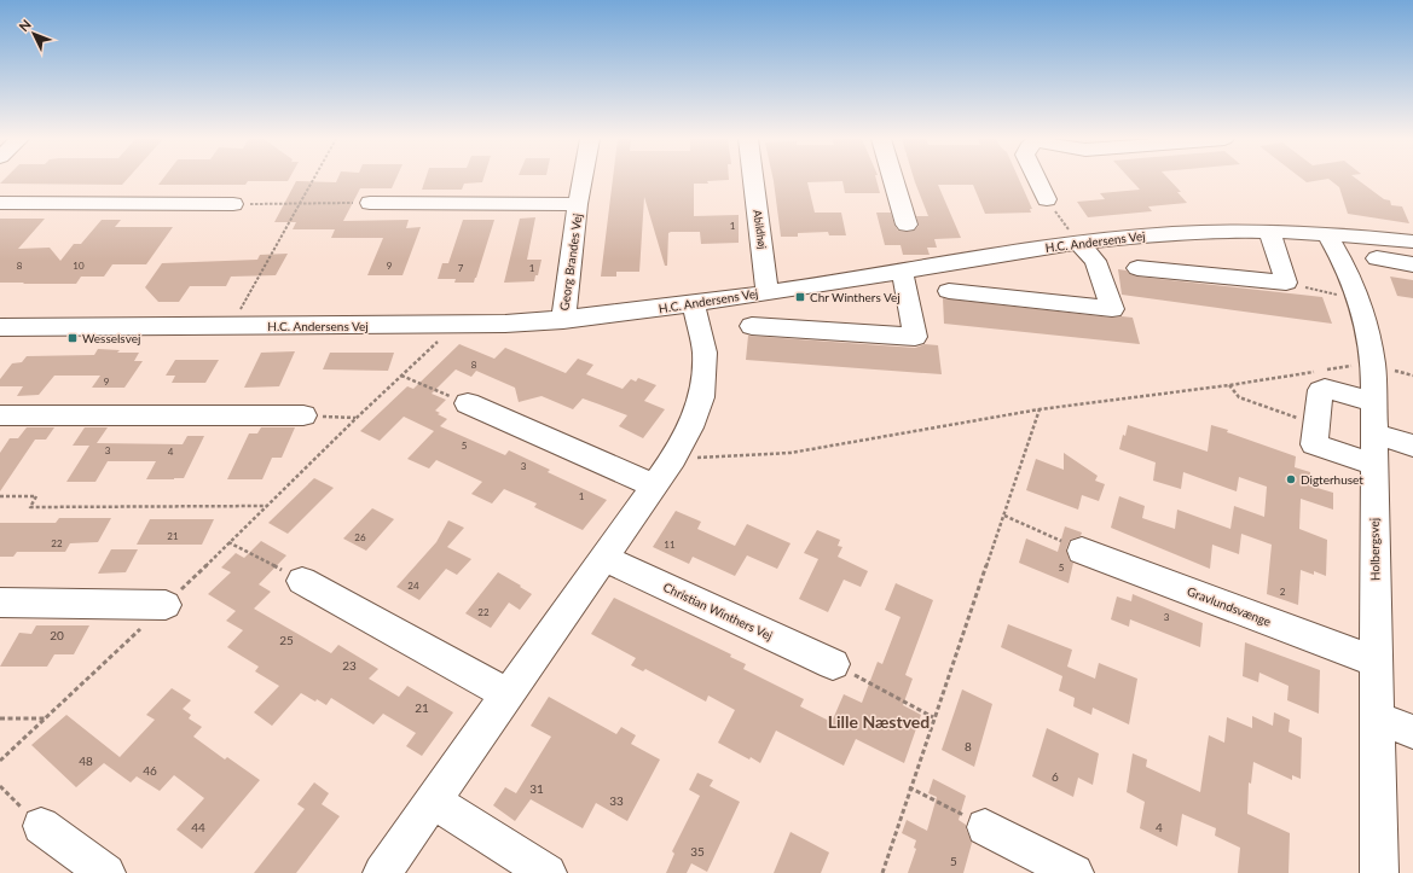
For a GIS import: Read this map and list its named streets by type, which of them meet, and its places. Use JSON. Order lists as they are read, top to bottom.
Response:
{
  "streets": {
    "street": [
      "Abildhøj",
      "H.C. Andersens Vej",
      "Georg Brandes Vej",
      "Holbergsvej",
      "Gravlundsvænge",
      "Christian Winthers Vej"
    ]
  },
  "crossings": [
    ["Abildhøj", "H.C. Andersens Vej"],
    ["H.C. Andersens Vej", "Georg Brandes Vej"],
    ["H.C. Andersens Vej", "Holbergsvej"],
    ["Holbergsvej", "Gravlundsvænge"]
  ],
  "districts": ["Lille Næstved"],
  "places": {
    "transit": ["Chr Winthers Vej", "Wesselsvej"],
    "other": ["Digterhuset"]
  },
  "house_numbers": [
    "1",
    "8",
    "10",
    "9",
    "7",
    "1",
    "8",
    "9",
    "5",
    "3",
    "4",
    "3",
    "1",
    "21",
    "26",
    "22",
    "11",
    "5",
    "24",
    "2",
    "22",
    "3",
    "20",
    "25",
    "23",
    "21",
    "8",
    "48",
    "46",
    "6",
    "31",
    "33",
    "44",
    "4",
    "35",
    "5"
  ],
  "north": "top left"
}
